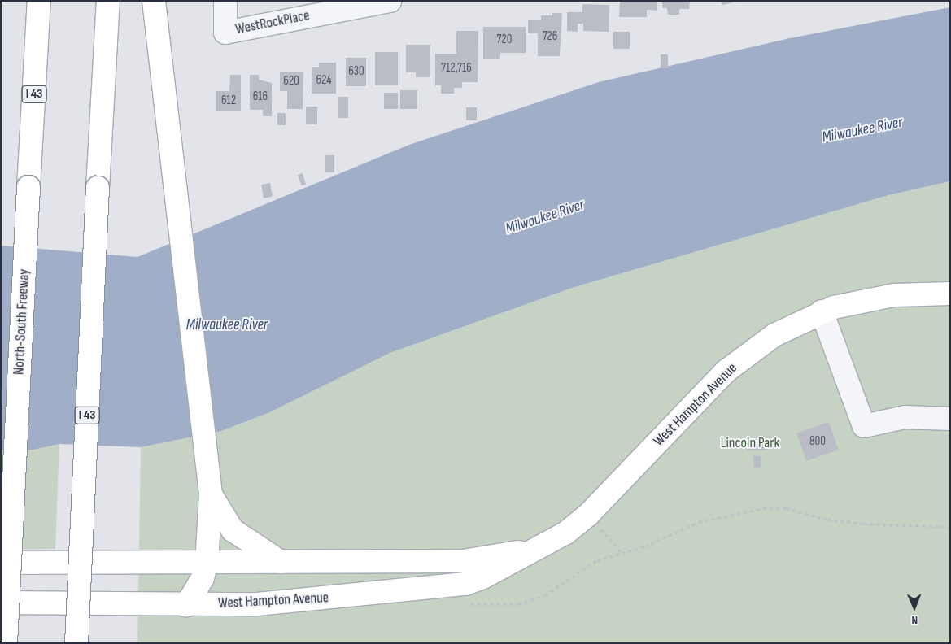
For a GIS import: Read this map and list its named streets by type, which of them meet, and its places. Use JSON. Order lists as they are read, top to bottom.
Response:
{
  "streets": {
    "main road": ["I 43", "North-South Freeway", "West Hampton Avenue"],
    "street": ["WestRockPlace"]
  },
  "water": ["Milwaukee River"],
  "parks": ["Lincoln Park"],
  "house_numbers": [
    "726",
    "720",
    "712,716",
    "630",
    "624",
    "620",
    "616",
    "612",
    "800"
  ],
  "north": "bottom"
}
